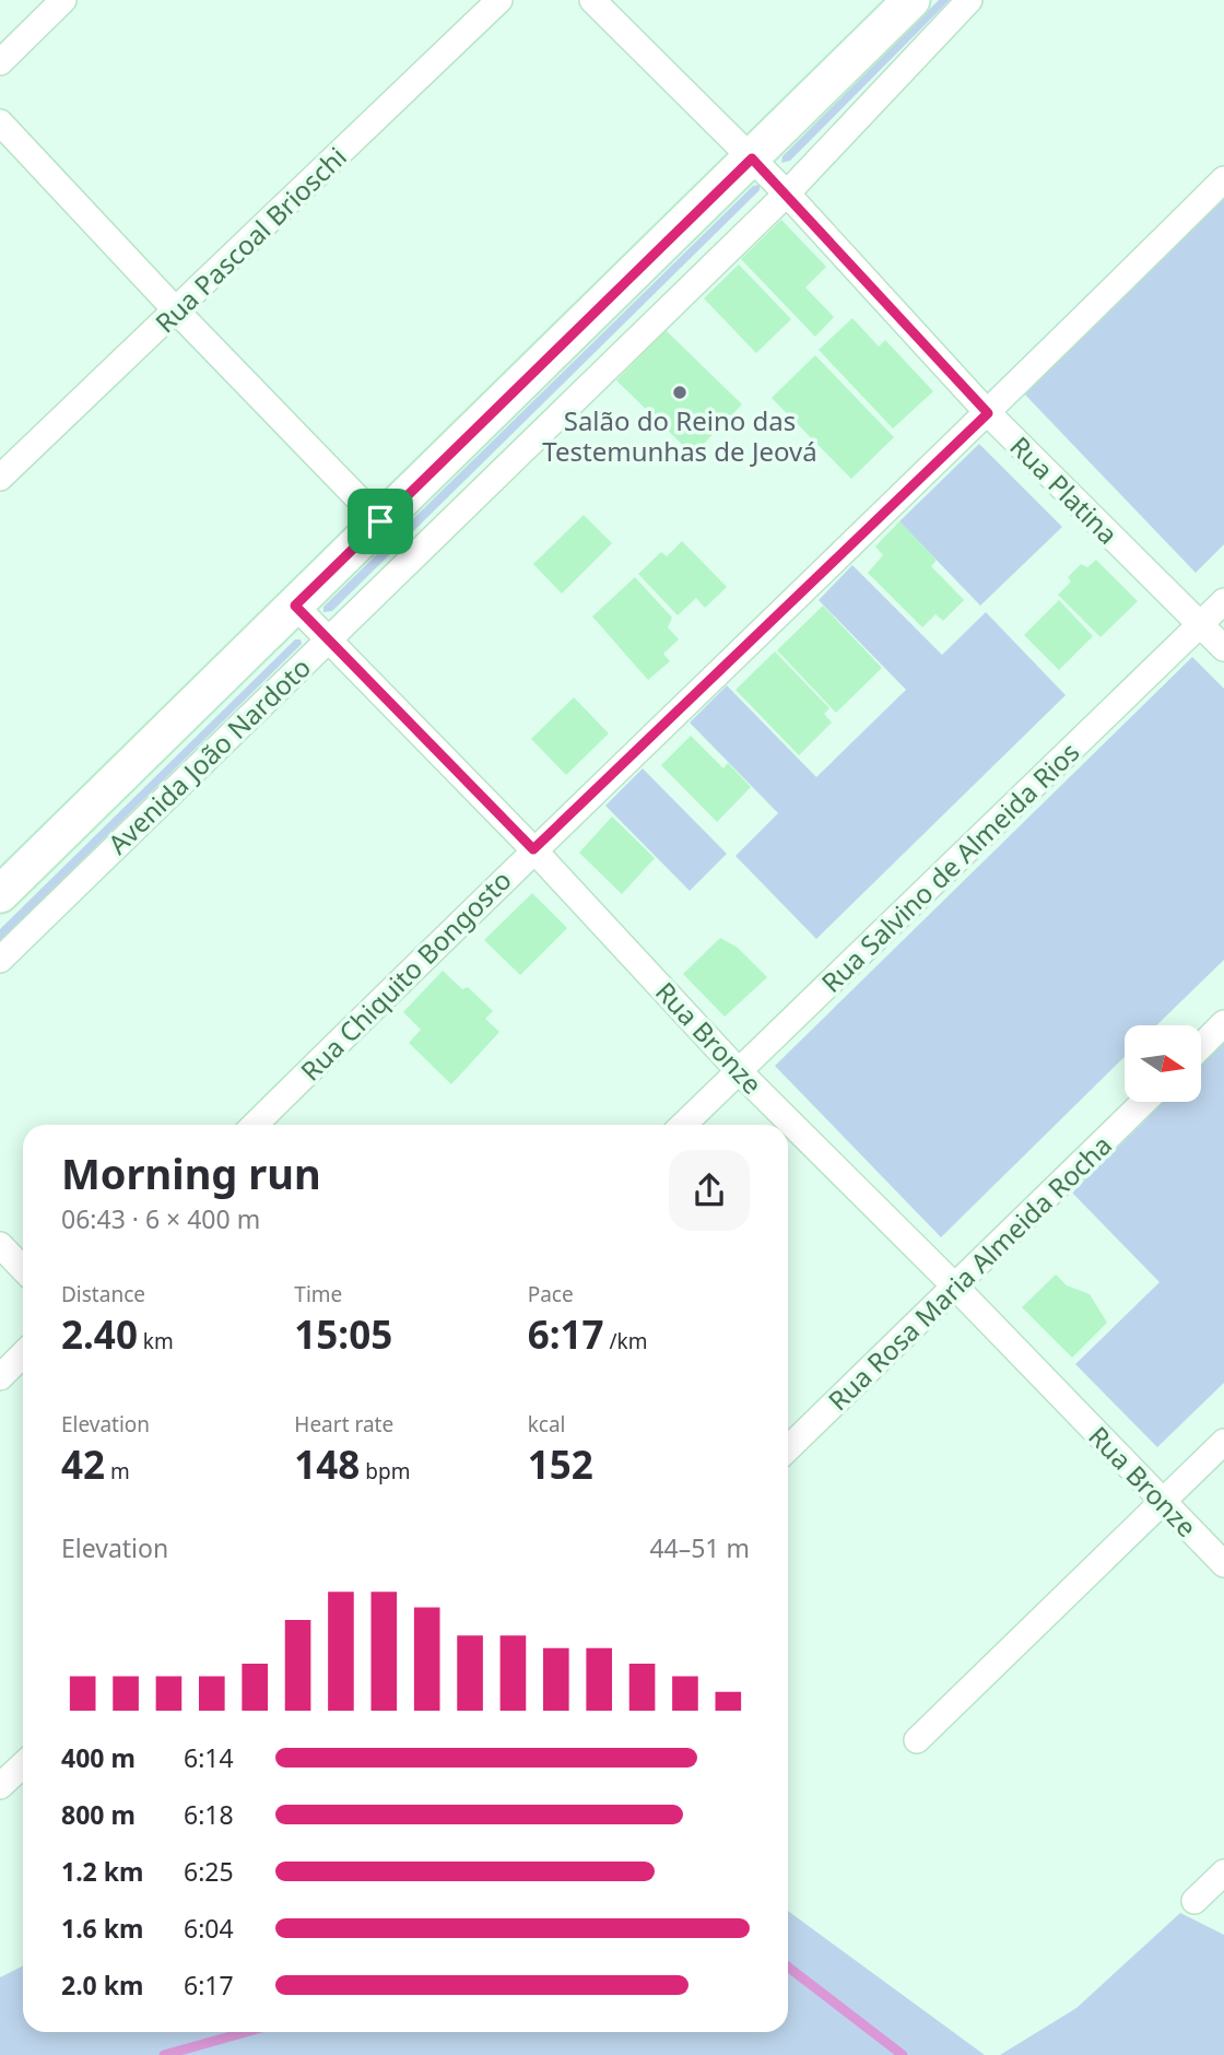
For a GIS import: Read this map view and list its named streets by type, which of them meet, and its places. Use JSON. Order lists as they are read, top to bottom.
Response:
{
  "streets": {
    "street": [
      "Rua Pascoal Brioschi",
      "Rua Platina",
      "Avenida João Nardoto",
      "Rua Salvino de Almeida Rios",
      "Rua Chiquito Bongosto",
      "Rua Bronze",
      "Rua Rosa Maria Almeida Rocha"
    ]
  },
  "crossings": [
    ["Rua Platina", "Avenida João Nardoto"],
    ["Rua Platina", "Rua Salvino de Almeida Rios"],
    ["Rua Platina", "Rua Chiquito Bongosto"],
    ["Avenida João Nardoto", "Rua Bronze"],
    ["Rua Salvino de Almeida Rios", "Rua Bronze"],
    ["Rua Chiquito Bongosto", "Rua Bronze"],
    ["Rua Bronze", "Rua Rosa Maria Almeida Rocha"]
  ],
  "places": ["Salão do Reino das Testemunhas de Jeová"],
  "north": "right",
  "page": {
    "heading": ["Morning run", "06:43 · 6 × 400 m"],
    "stats": [
      ["Distance", "2.40 km"],
      ["Time", "15:05"],
      ["Pace", "6:17 /km"],
      ["Elevation", "42 m"],
      ["Heart rate", "148 bpm"],
      ["kcal", "152"]
    ],
    "chart": ["Elevation", "44–51 m"],
    "list": [
      {
        "name": "400 m",
        "note": "6:14"
      },
      {
        "name": "800 m",
        "note": "6:18"
      },
      {
        "name": "1.2 km",
        "note": "6:25"
      },
      {
        "name": "1.6 km",
        "note": "6:04"
      },
      {
        "name": "2.0 km",
        "note": "6:17"
      }
    ]
  }
}
